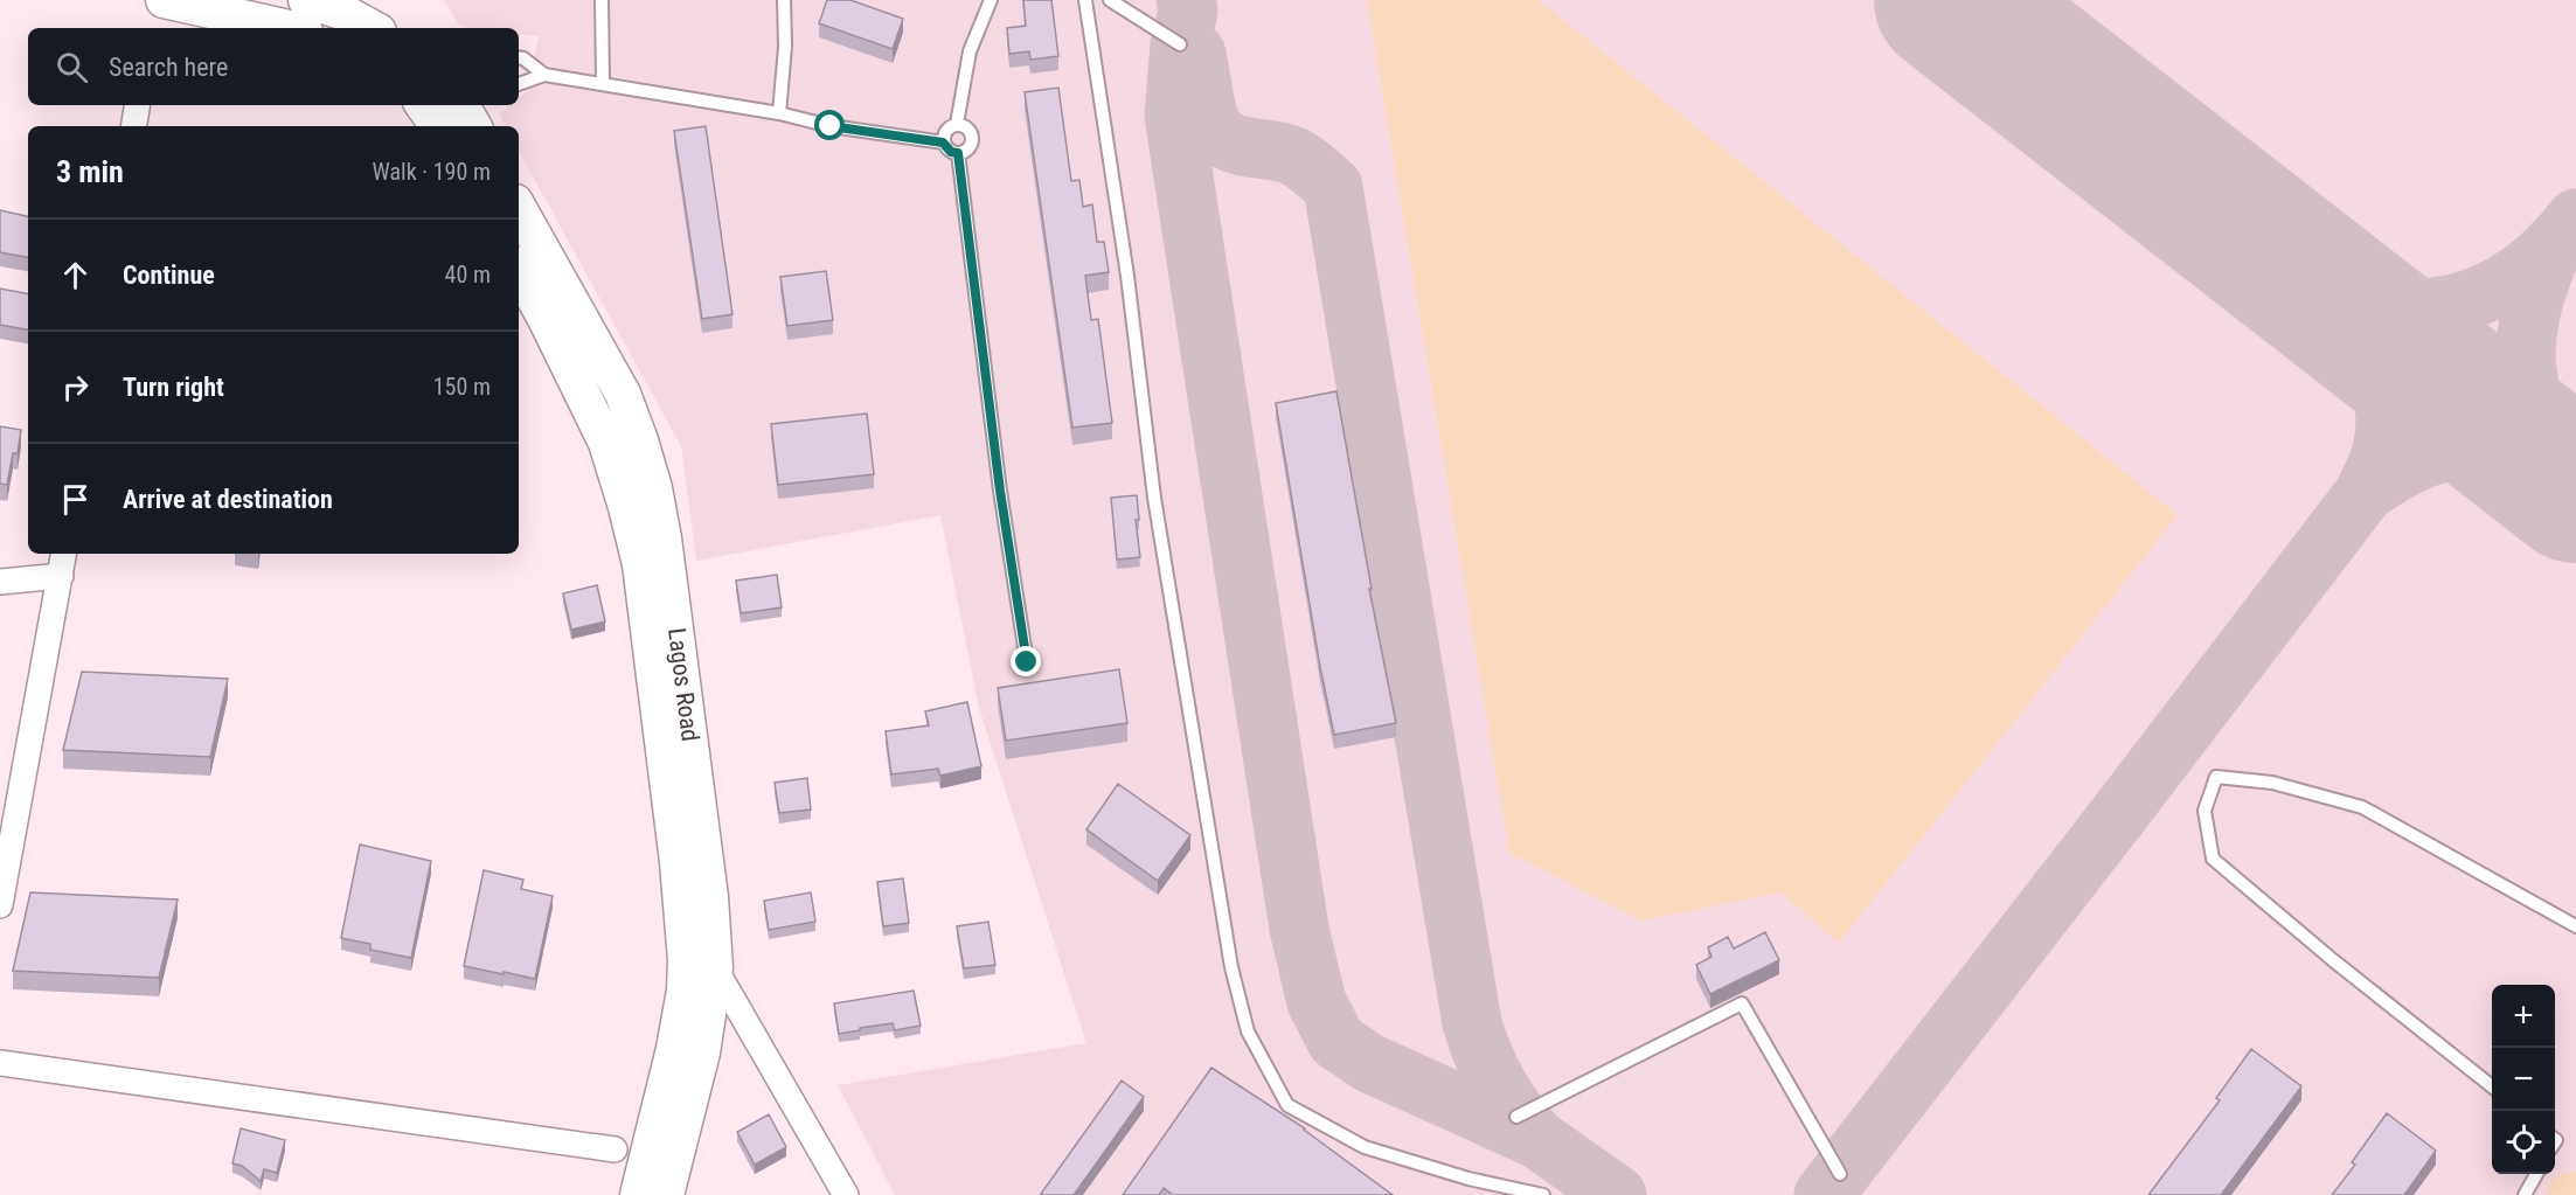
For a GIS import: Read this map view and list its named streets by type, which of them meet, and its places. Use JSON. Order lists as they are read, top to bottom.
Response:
{
  "streets": {
    "main road": ["Lagos Road"]
  },
  "page": {
    "search": "Search here",
    "heading": ["3 min", "Walk · 190 m"],
    "list": [
      ["Continue", "40 m"],
      ["Turn right", "150 m"],
      "Arrive at destination"
    ],
    "map_buttons": ["+", "−"]
  }
}
